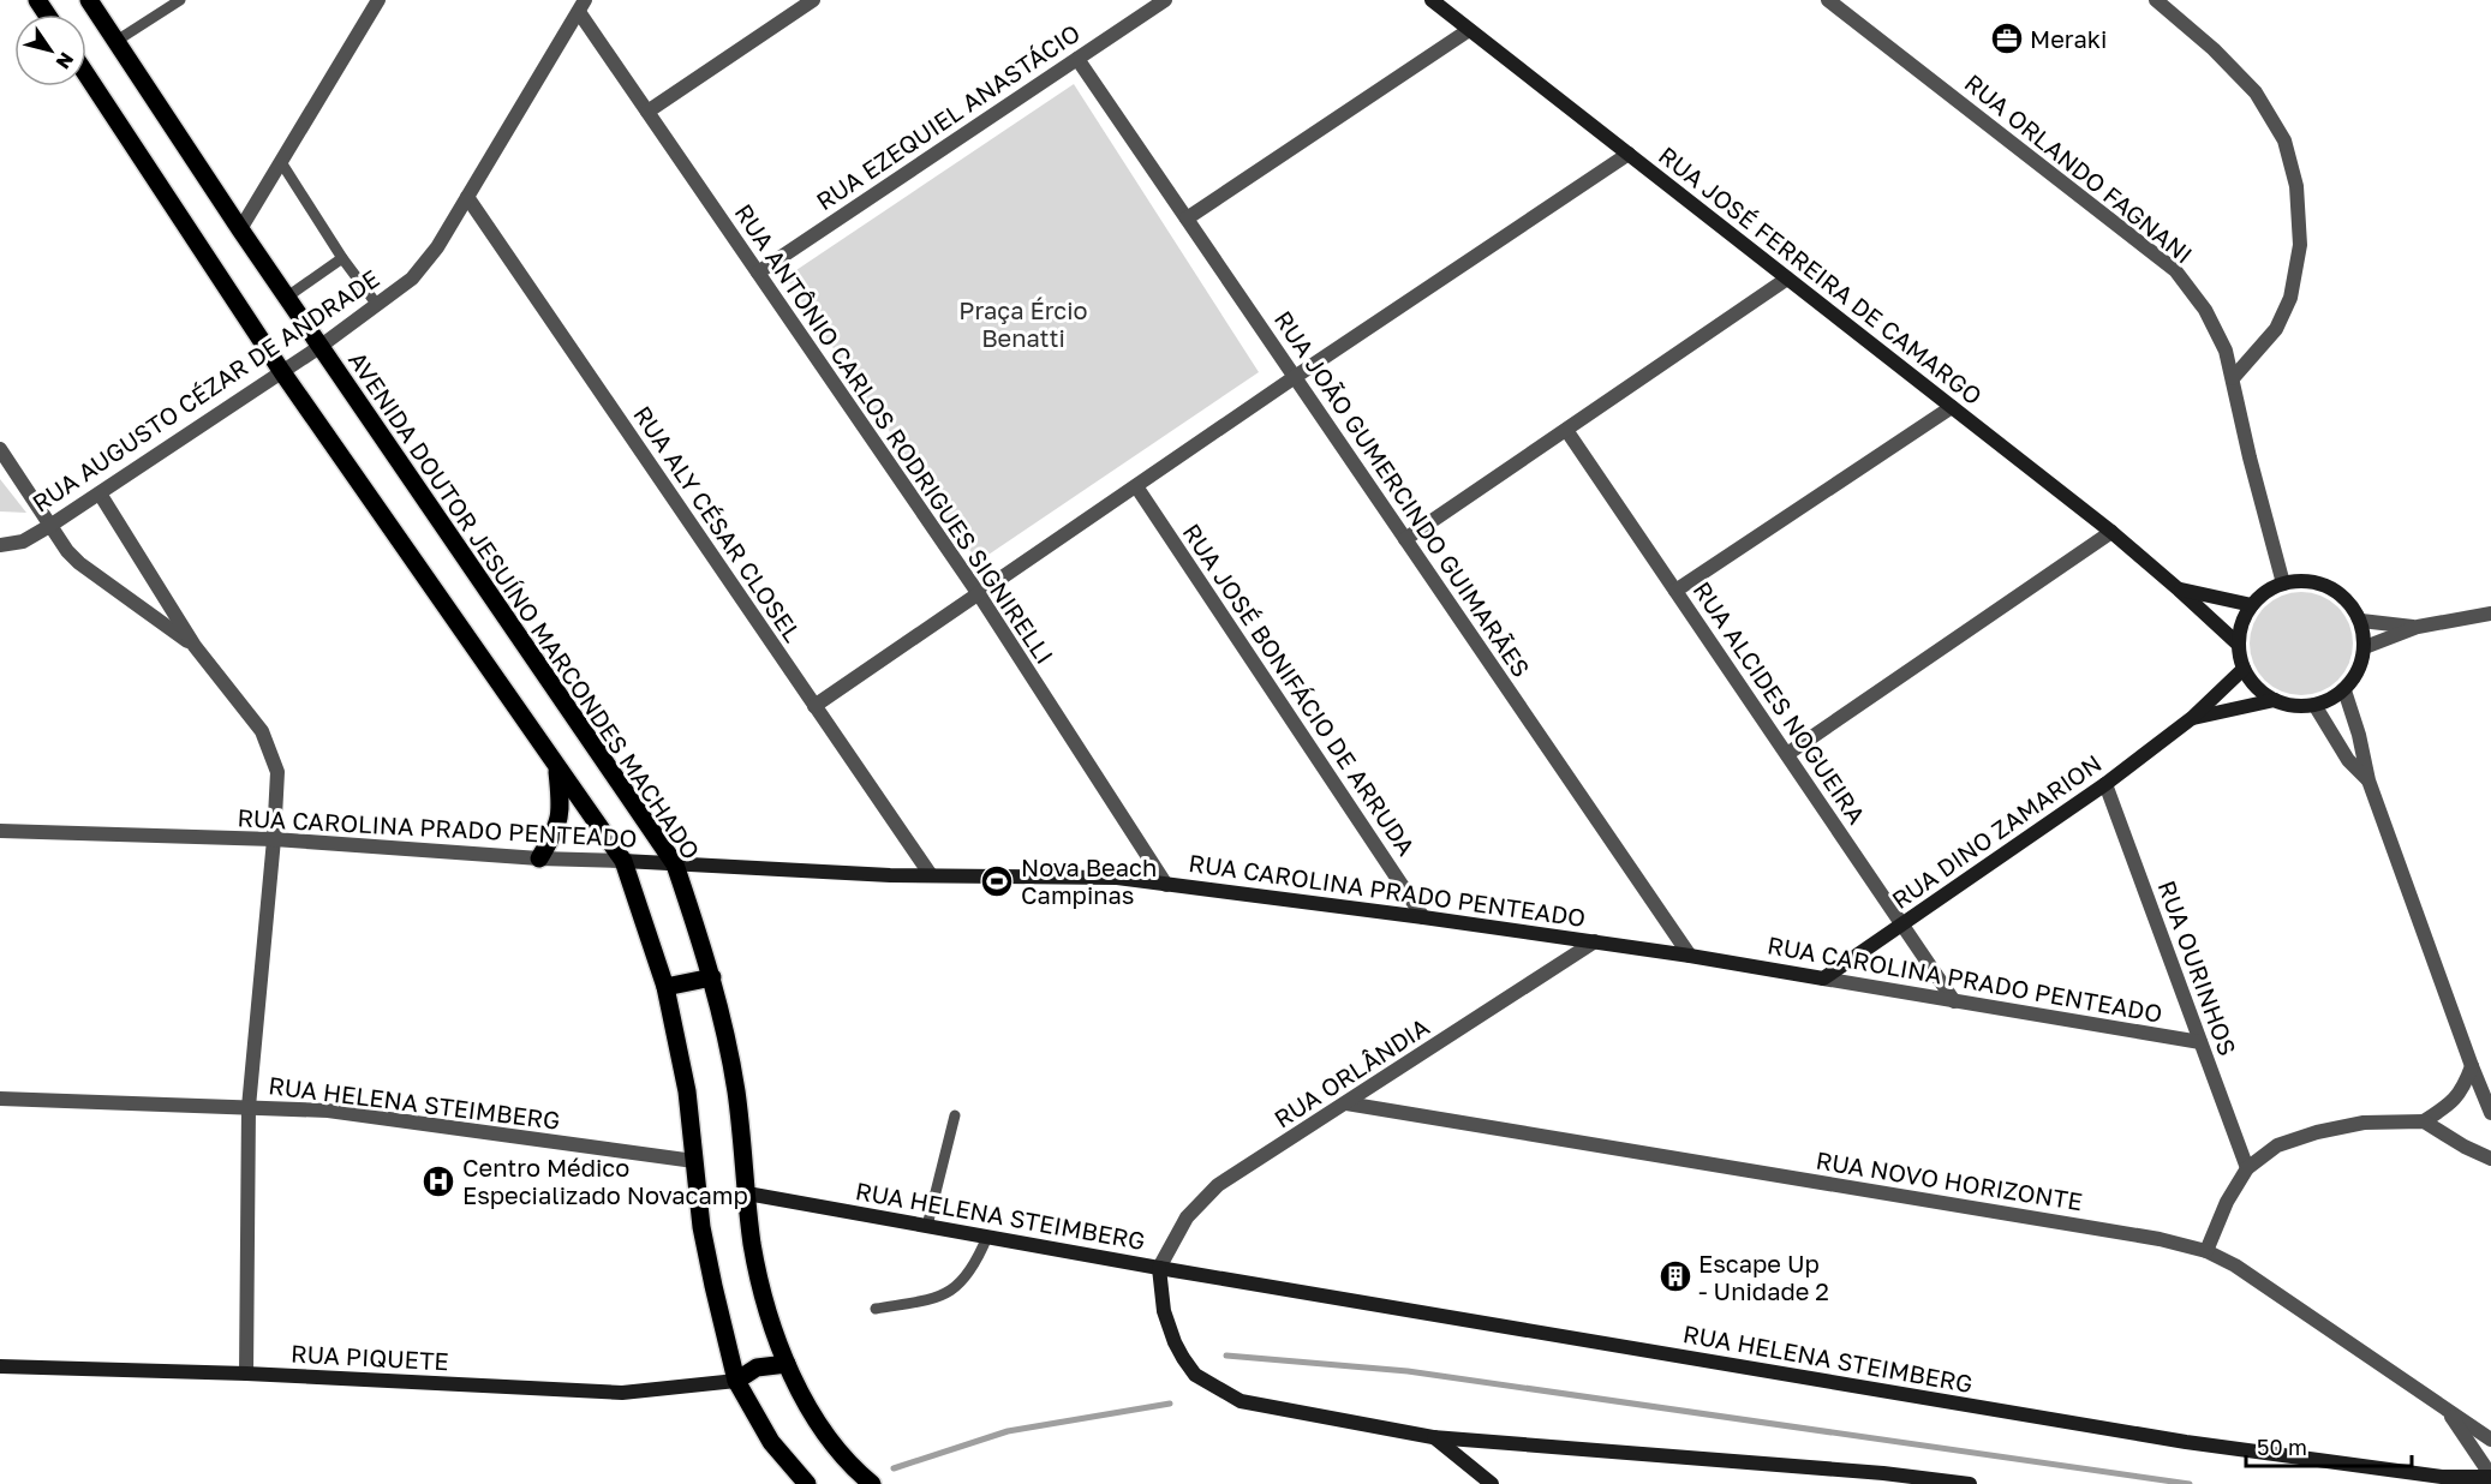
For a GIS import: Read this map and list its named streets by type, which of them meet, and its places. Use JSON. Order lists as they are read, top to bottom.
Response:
{
  "streets": {
    "main road": ["AVENIDA DOUTOR JESUÍNO MARCONDES MACHADO"],
    "street": [
      "RUA EZEQUIEL ANASTÁCIO",
      "RUA ORLANDO FAGNANI",
      "RUA JOSÉ FERREIRA DE CAMARGO",
      "RUA AUGUSTO CÉZAR DE ANDRADE",
      "RUA ANTÔNIO CARLOS RODRIGUES SIGNIRELLI",
      "RUA JOÃO GUMERCINDO GUIMARÃES",
      "RUA ALY CÉSAR CLOSEL",
      "RUA JOSÉ BONIFÁCIO DE ARRUDA",
      "RUA ALCIDES NOGUEIRA",
      "RUA CAROLINA PRADO PENTEADO",
      "RUA DINO ZAMARION",
      "RUA OURINHOS",
      "RUA ORLÂNDIA",
      "RUA HELENA STEIMBERG",
      "RUA NOVO HORIZONTE",
      "RUA PIQUETE"
    ]
  },
  "crossings": [
    ["RUA EZEQUIEL ANASTÁCIO", "RUA ANTÔNIO CARLOS RODRIGUES SIGNIRELLI"],
    ["RUA EZEQUIEL ANASTÁCIO", "RUA JOÃO GUMERCINDO GUIMARÃES"],
    ["RUA ORLANDO FAGNANI", "RUA JOSÉ FERREIRA DE CAMARGO"],
    ["RUA ORLANDO FAGNANI", "RUA DINO ZAMARION"],
    ["RUA JOSÉ FERREIRA DE CAMARGO", "RUA DINO ZAMARION"],
    ["RUA AUGUSTO CÉZAR DE ANDRADE", "RUA ANTÔNIO CARLOS RODRIGUES SIGNIRELLI"],
    ["RUA AUGUSTO CÉZAR DE ANDRADE", "RUA ALY CÉSAR CLOSEL"],
    ["RUA AUGUSTO CÉZAR DE ANDRADE", "AVENIDA DOUTOR JESUÍNO MARCONDES MACHADO"],
    ["RUA ANTÔNIO CARLOS RODRIGUES SIGNIRELLI", "RUA CAROLINA PRADO PENTEADO"],
    ["RUA JOÃO GUMERCINDO GUIMARÃES", "RUA CAROLINA PRADO PENTEADO"],
    ["RUA ALY CÉSAR CLOSEL", "RUA CAROLINA PRADO PENTEADO"],
    ["AVENIDA DOUTOR JESUÍNO MARCONDES MACHADO", "RUA CAROLINA PRADO PENTEADO"],
    ["AVENIDA DOUTOR JESUÍNO MARCONDES MACHADO", "RUA HELENA STEIMBERG"],
    ["RUA JOSÉ BONIFÁCIO DE ARRUDA", "RUA CAROLINA PRADO PENTEADO"],
    ["RUA ALCIDES NOGUEIRA", "RUA CAROLINA PRADO PENTEADO"],
    ["RUA ALCIDES NOGUEIRA", "RUA DINO ZAMARION"],
    ["RUA CAROLINA PRADO PENTEADO", "RUA DINO ZAMARION"],
    ["RUA CAROLINA PRADO PENTEADO", "RUA OURINHOS"],
    ["RUA CAROLINA PRADO PENTEADO", "RUA ORLÂNDIA"],
    ["RUA DINO ZAMARION", "RUA OURINHOS"],
    ["RUA ORLÂNDIA", "RUA HELENA STEIMBERG"],
    ["RUA ORLÂNDIA", "RUA NOVO HORIZONTE"]
  ],
  "parks": ["Praça Ércio Benatti"],
  "places": {
    "office": ["Meraki"],
    "sports": ["Nova Beach Campinas"],
    "hospital": ["Centro Médico Especializado Novacamp"],
    "building": ["Escape Up - Unidade 2"]
  },
  "scale_bar": "50 m",
  "north": "bottom right"
}
